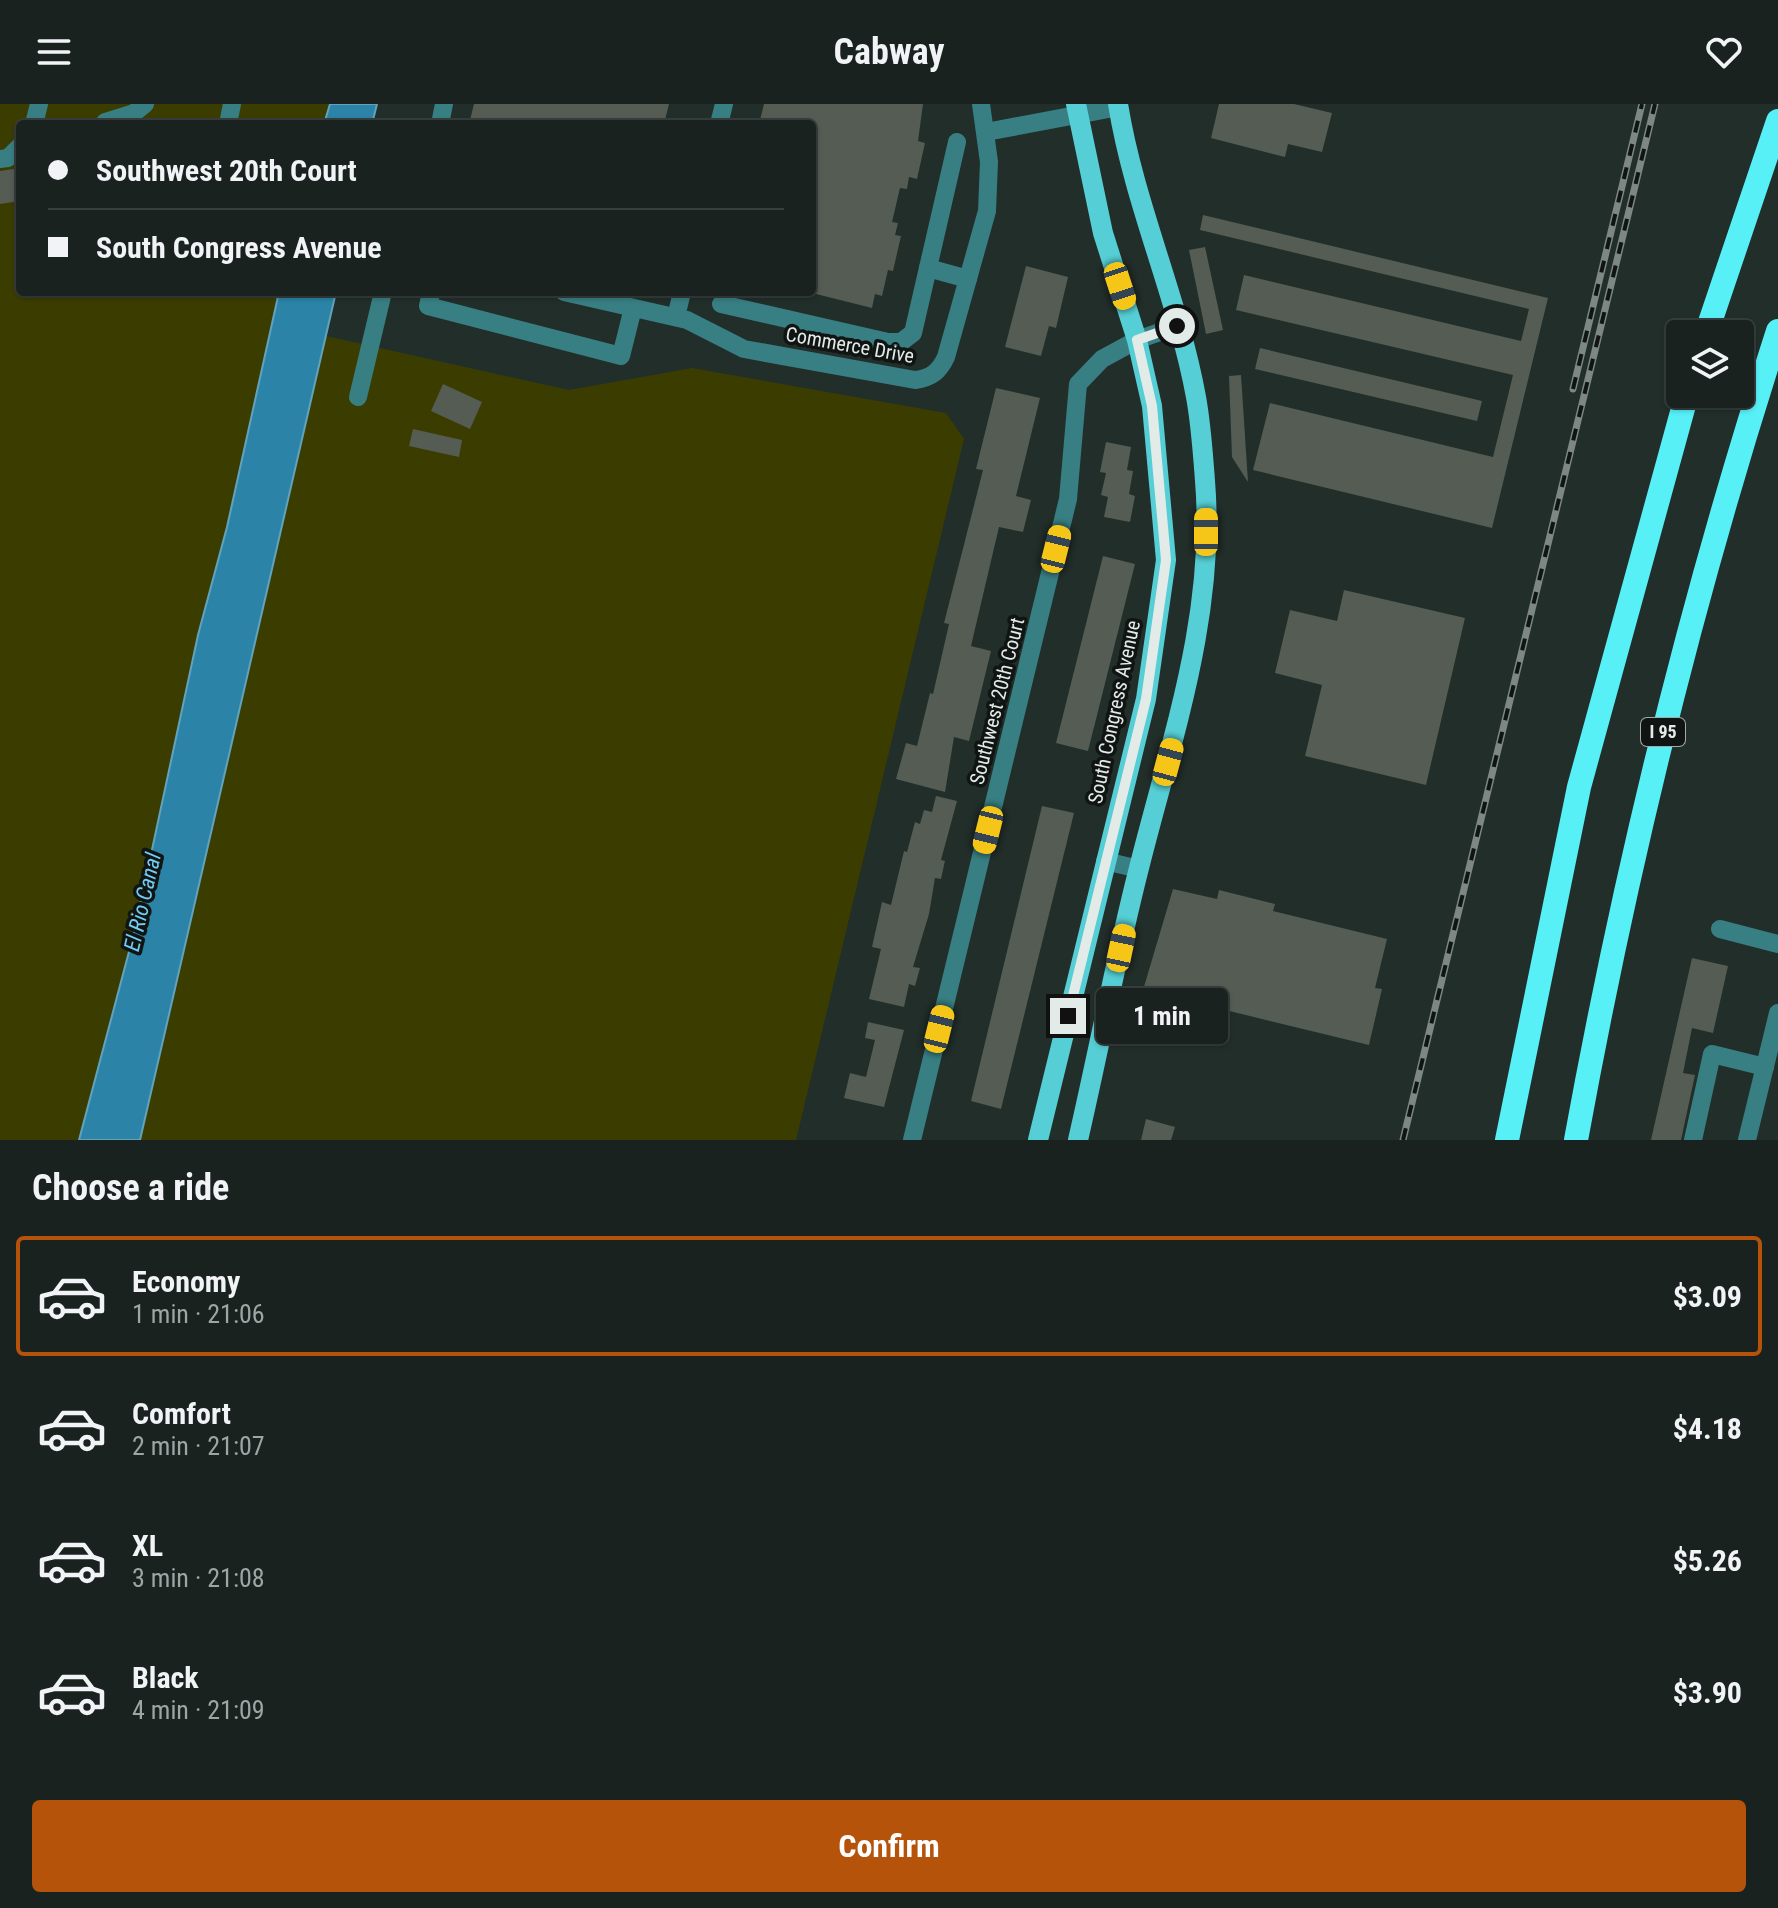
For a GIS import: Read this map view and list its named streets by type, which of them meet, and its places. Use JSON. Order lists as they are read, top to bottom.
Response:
{
  "streets": {
    "highway": ["I 95"],
    "main road": ["South Congress Avenue"],
    "street": ["Commerce Drive", "Southwest 20th Court"]
  },
  "crossings": [
    ["Southwest 20th Court", "South Congress Avenue"]
  ],
  "water": ["El Rio Canal"],
  "page": {
    "header": "Cabway",
    "banner": ["Southwest 20th Court", "South Congress Avenue"],
    "bubble": "1 min",
    "heading": "Choose a ride",
    "list": [
      {
        "name": "Economy",
        "note": "1 min · 21:06",
        "value": "$3.09"
      },
      {
        "name": "Comfort",
        "note": "2 min · 21:07",
        "value": "$4.18"
      },
      {
        "name": "XL",
        "note": "3 min · 21:08",
        "value": "$5.26"
      },
      {
        "name": "Black",
        "note": "4 min · 21:09",
        "value": "$3.90"
      }
    ],
    "buttons": "Confirm"
  }
}
